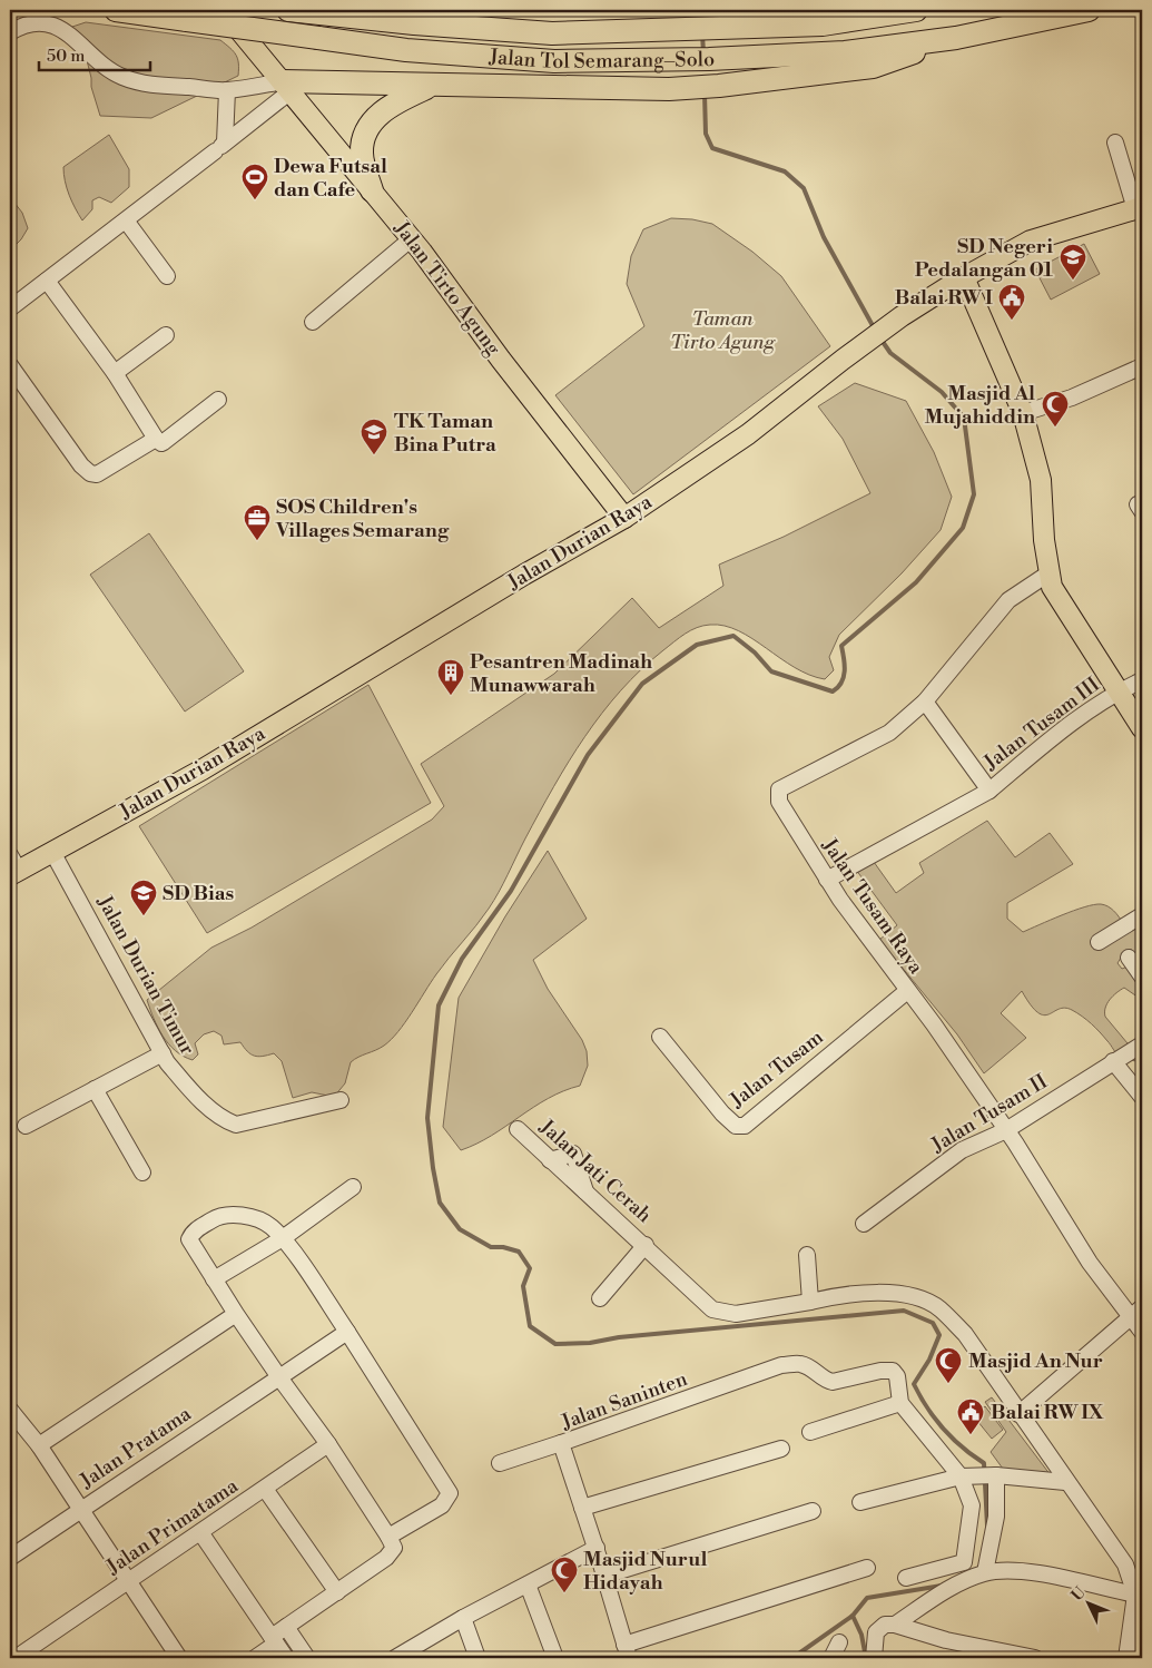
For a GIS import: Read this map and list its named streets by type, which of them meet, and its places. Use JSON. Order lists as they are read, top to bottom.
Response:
{
  "streets": {
    "highway": ["Jalan Tol Semarang–Solo"],
    "main road": ["Jalan Tirto Agung", "Jalan Durian Raya"],
    "street": [
      "Jalan Tusam III",
      "Jalan Tusam Raya",
      "Jalan Durian Timur",
      "Jalan Tusam",
      "Jalan Tusam II",
      "Jalan Jati Cerah",
      "Jalan Saninten",
      "Jalan Pratama",
      "Jalan Primatama"
    ]
  },
  "crossings": [
    ["Jalan Tirto Agung", "Jalan Durian Raya"],
    ["Jalan Durian Raya", "Jalan Durian Timur"],
    ["Jalan Tusam III", "Jalan Tusam Raya"],
    ["Jalan Tusam Raya", "Jalan Tusam"],
    ["Jalan Tusam Raya", "Jalan Tusam II"],
    ["Jalan Pratama", "Jalan Primatama"]
  ],
  "parks": ["Taman Tirto Agung"],
  "places": {
    "sports": ["Dewa Futsal dan Cafe"],
    "school or university": ["SD Negeri Pedalangan 01", "TK Taman Bina Putra", "SD Bias"],
    "public building": ["Balai RW I", "Balai RW IX"],
    "mosque": ["Masjid Al Mujahiddin", "Masjid An Nur", "Masjid Nurul Hidayah"],
    "office": ["SOS Children's Villages Semarang"],
    "building": ["Pesantren Madinah Munawwarah"]
  },
  "scale_bar": "50 m",
  "north": "top left"
}
